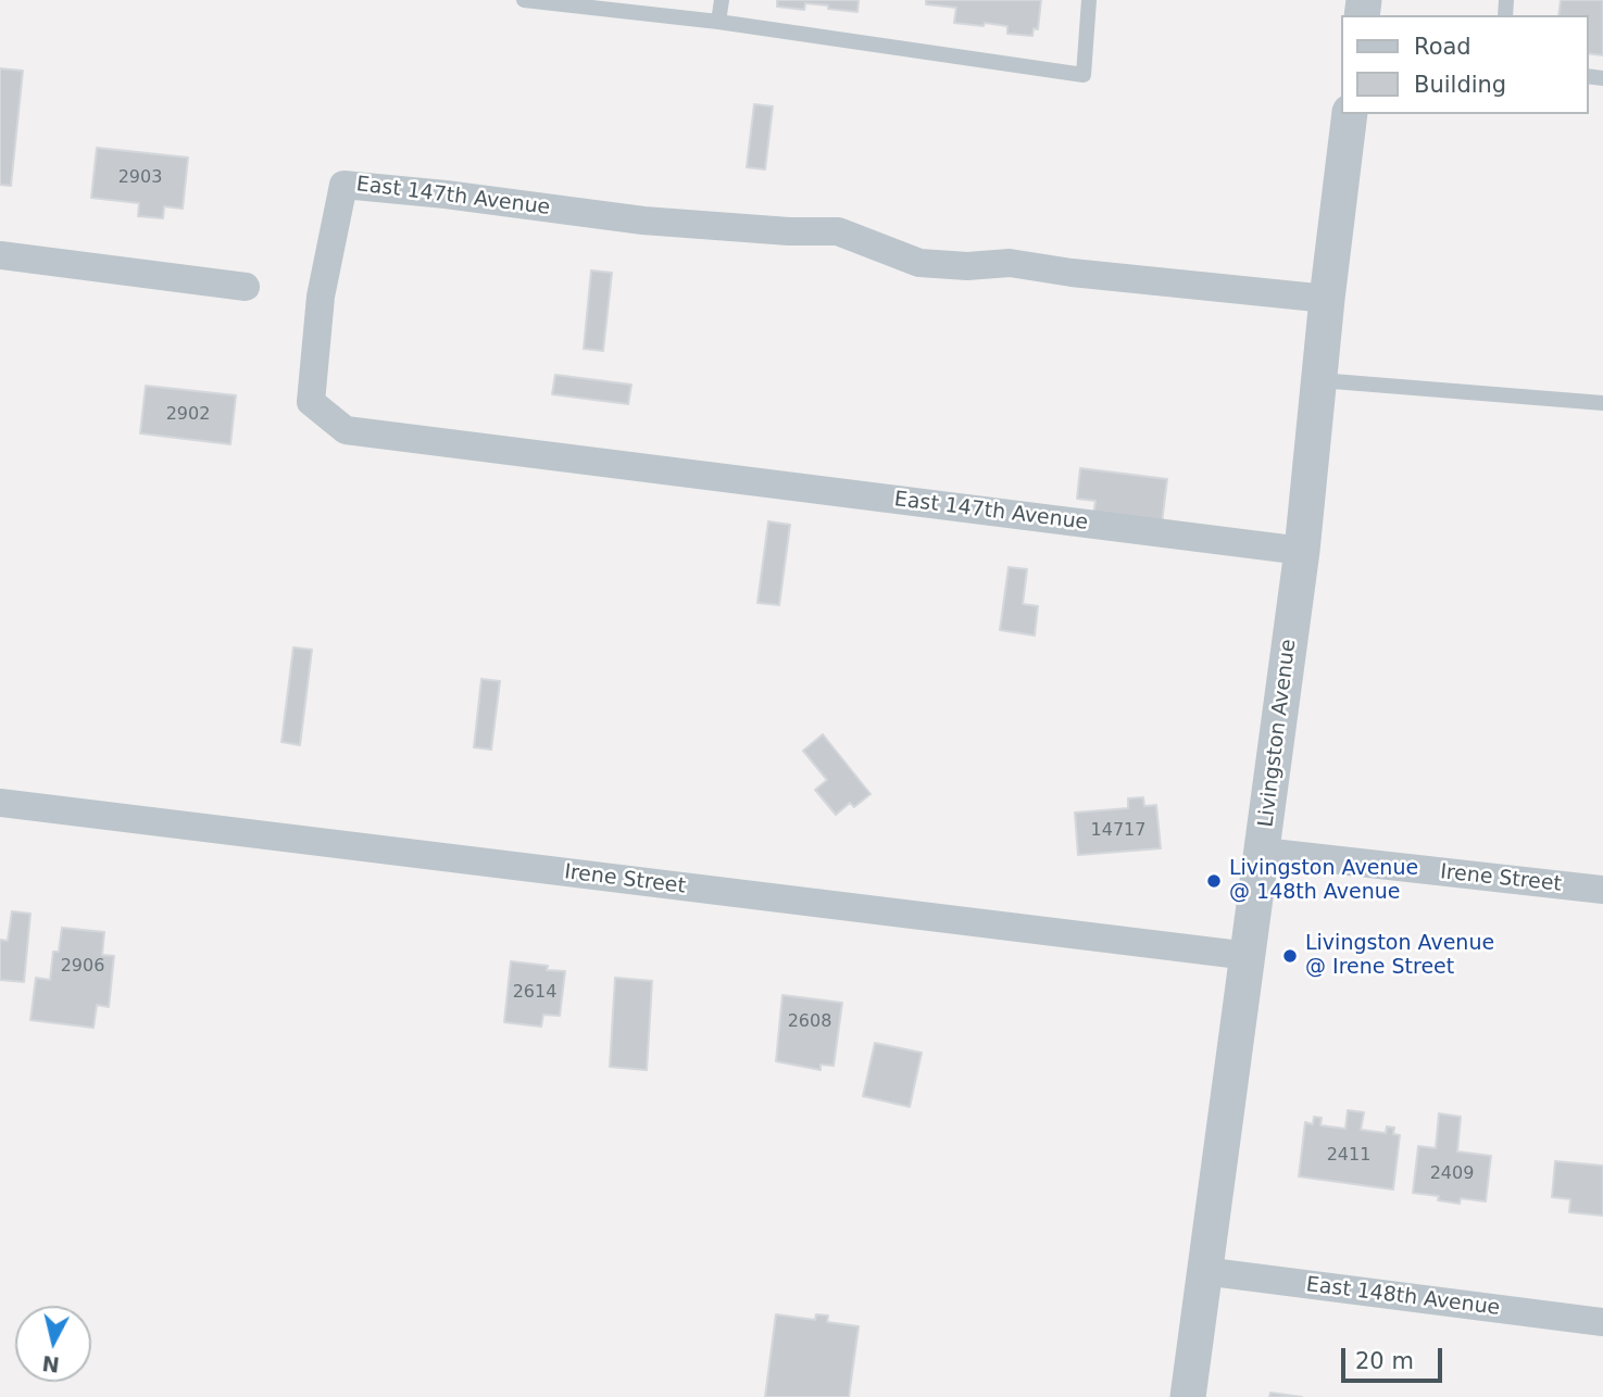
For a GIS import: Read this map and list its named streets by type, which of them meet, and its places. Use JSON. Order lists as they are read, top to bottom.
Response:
{
  "streets": {
    "street": [
      "East 147th Avenue",
      "Livingston Avenue",
      "Irene Street",
      "East 148th Avenue"
    ]
  },
  "crossings": [
    ["East 147th Avenue", "Livingston Avenue"],
    ["Livingston Avenue", "Irene Street"],
    ["Livingston Avenue", "East 148th Avenue"]
  ],
  "places": ["Livingston Avenue @ 148th Avenue", "Livingston Avenue @ Irene Street"],
  "house_numbers": [
    "2903",
    "2902",
    "14717",
    "2906",
    "2614",
    "2608",
    "2411",
    "2409"
  ],
  "legend": ["Road", "Building"],
  "scale_bar": "20 m",
  "north": "bottom"
}
